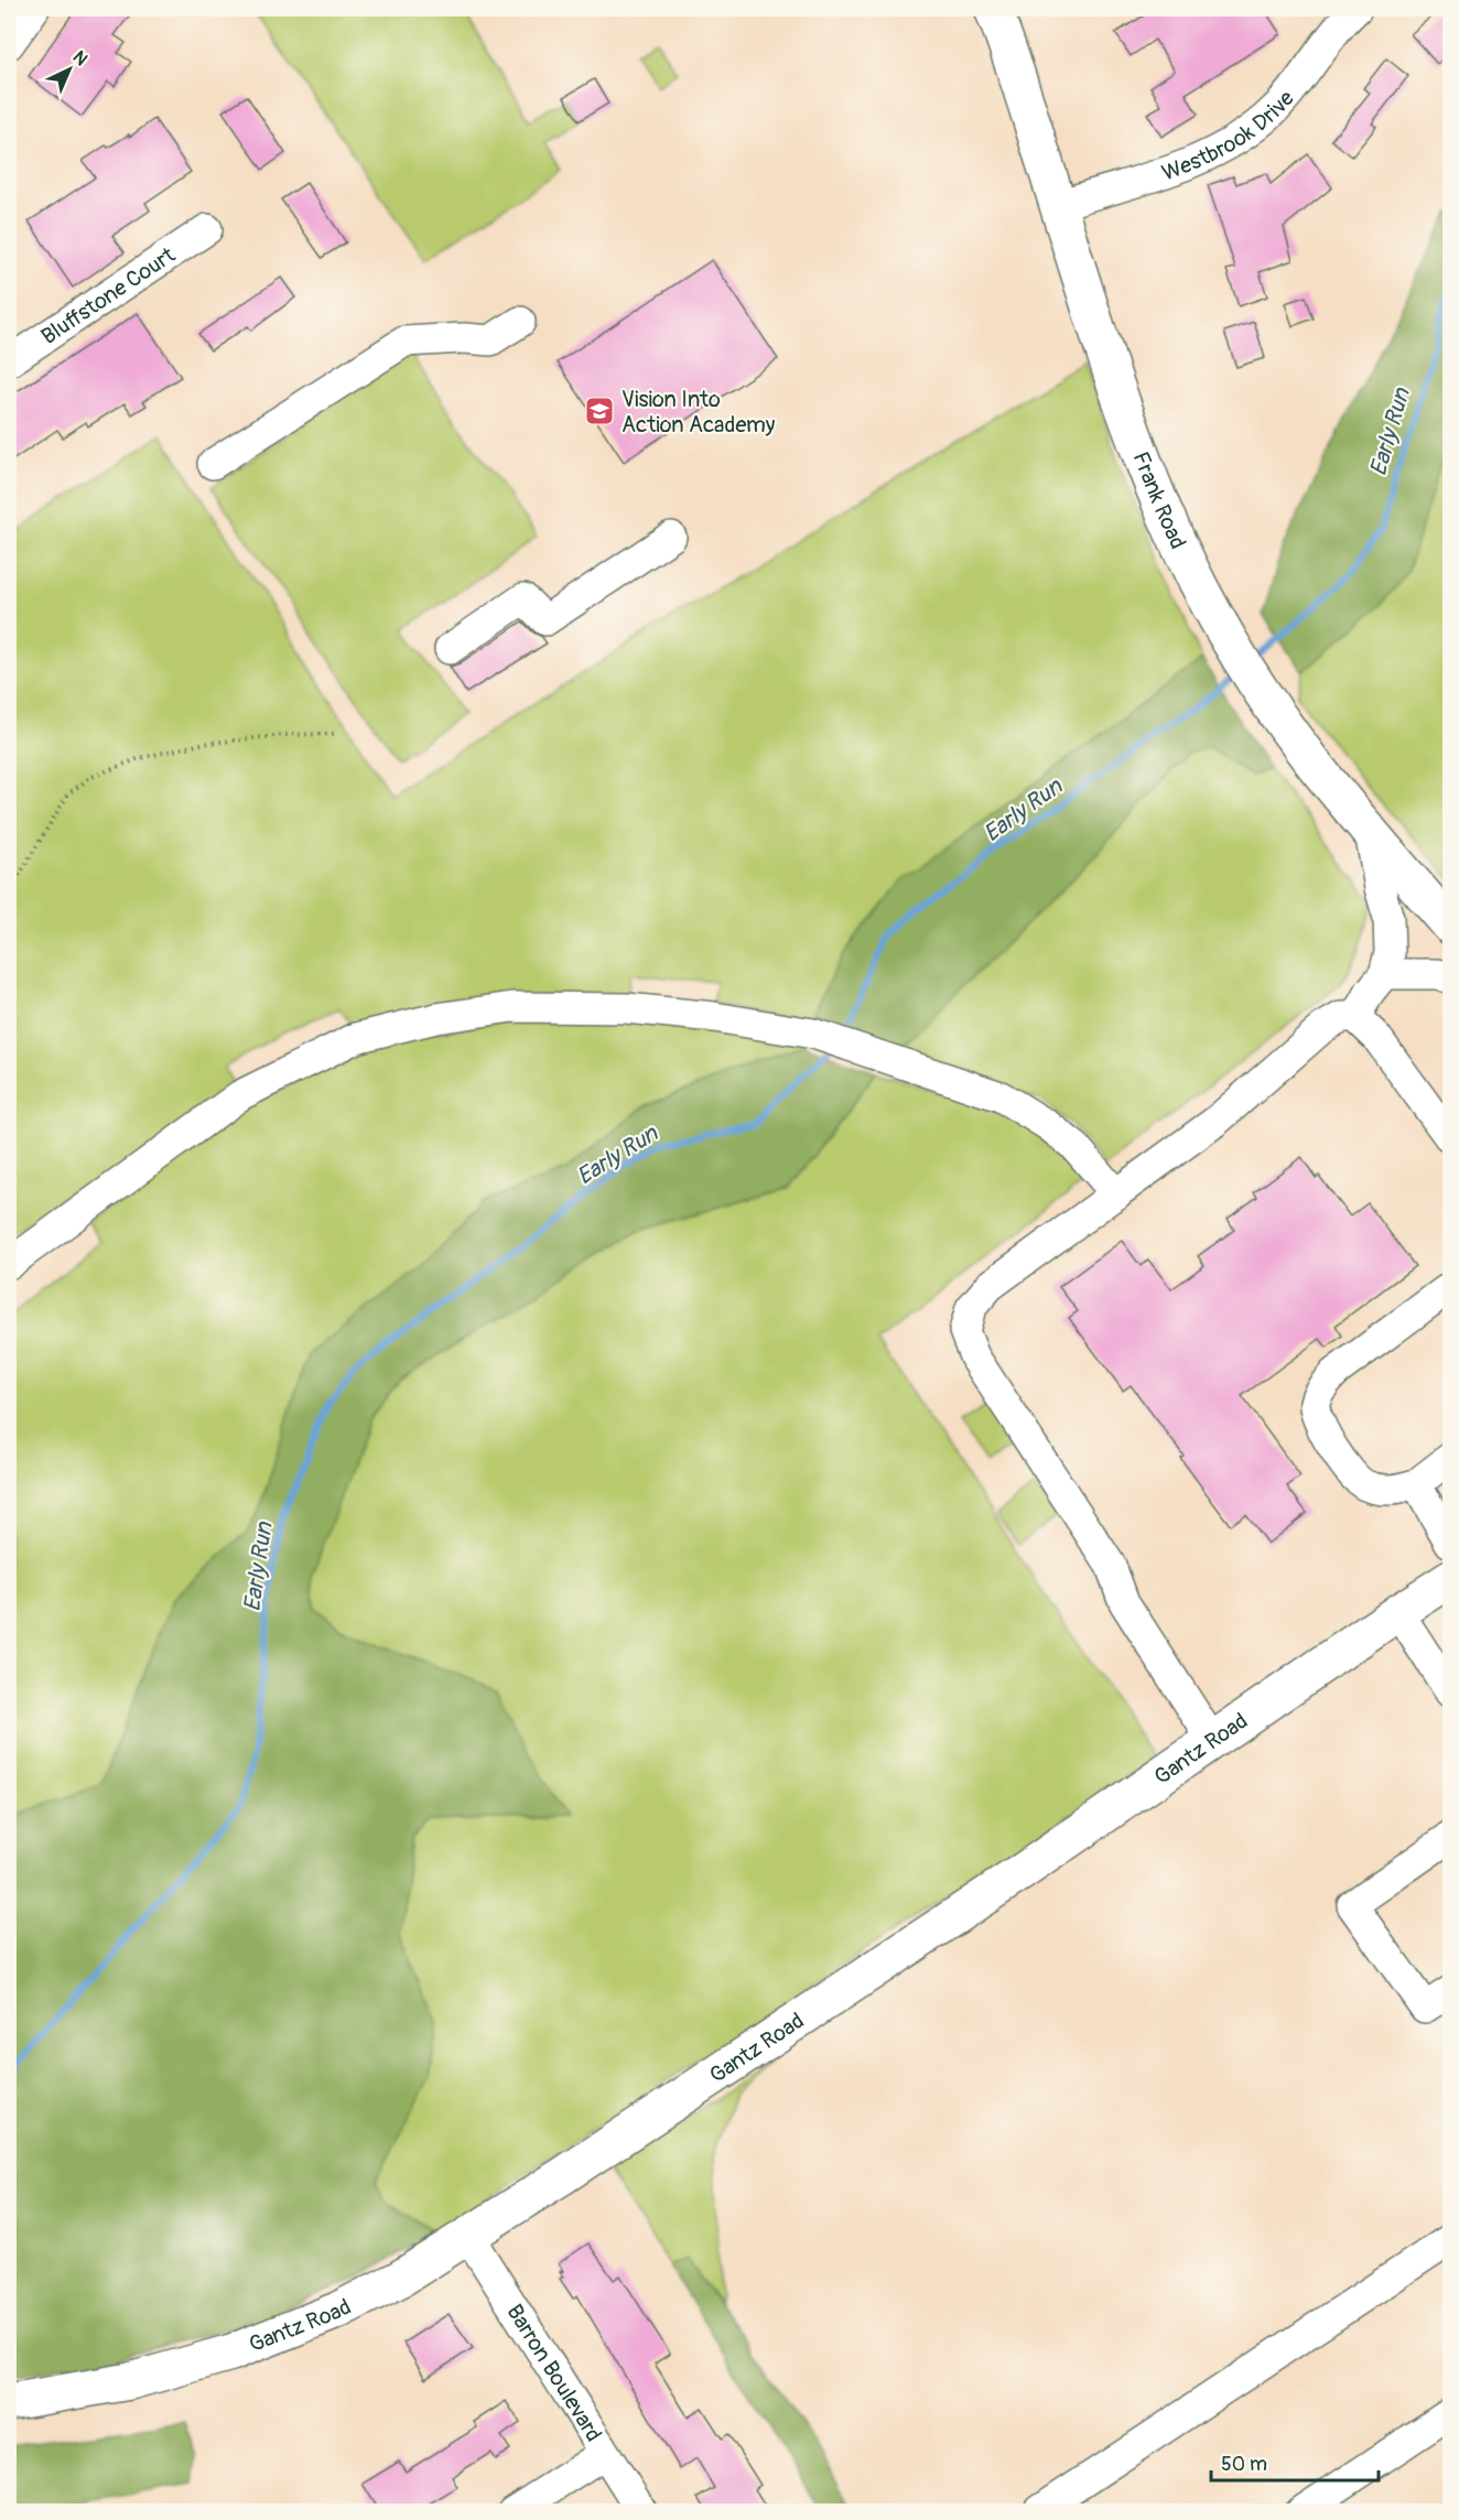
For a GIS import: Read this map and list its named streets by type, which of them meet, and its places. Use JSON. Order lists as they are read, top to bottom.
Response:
{
  "streets": {
    "main road": ["Frank Road", "Gantz Road"],
    "street": ["Westbrook Drive", "Bluffstone Court", "Barron Boulevard"]
  },
  "crossings": [
    ["Westbrook Drive", "Frank Road"],
    ["Gantz Road", "Barron Boulevard"]
  ],
  "water": ["Early Run"],
  "places": {
    "school or university": ["Vision Into Action Academy"]
  },
  "scale_bar": "50 m",
  "north": "top right"
}
